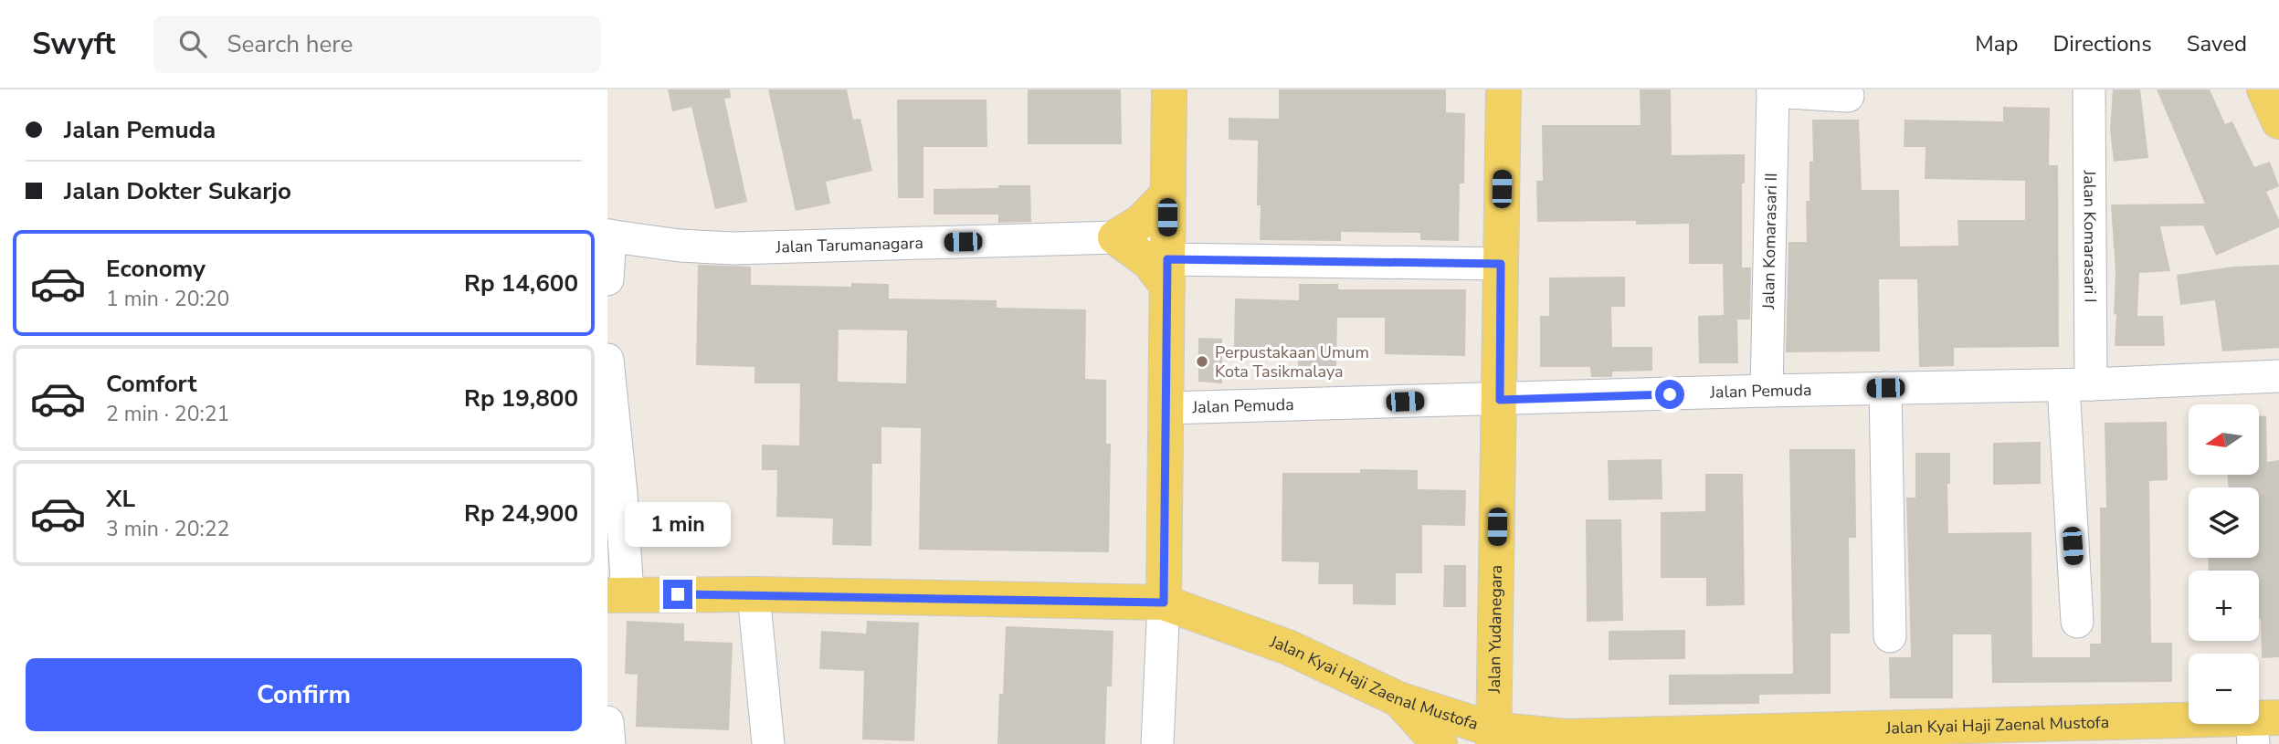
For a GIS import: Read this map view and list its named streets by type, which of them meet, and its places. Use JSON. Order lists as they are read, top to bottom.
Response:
{
  "streets": {
    "main road": ["Jalan Yudanegara", "Jalan Kyai Haji Zaenal Mustofa"],
    "street": [
      "Jalan Komarasari I",
      "Jalan Komarasari II",
      "Jalan Tarumanagara",
      "Jalan Pemuda"
    ]
  },
  "crossings": [
    ["Jalan Komarasari I", "Jalan Pemuda"],
    ["Jalan Komarasari II", "Jalan Pemuda"],
    ["Jalan Pemuda", "Jalan Yudanegara"],
    ["Jalan Yudanegara", "Jalan Kyai Haji Zaenal Mustofa"]
  ],
  "places": ["Perpustakaan Umum Kota Tasikmalaya"],
  "north": "left",
  "page": {
    "header": "Swyft",
    "search": "Search here",
    "nav": ["Map", "Directions", "Saved"],
    "banner": ["Jalan Pemuda", "Jalan Dokter Sukarjo"],
    "list": [
      {
        "name": "Economy",
        "note": "1 min · 20:20",
        "value": "Rp 14,600"
      },
      {
        "name": "Comfort",
        "note": "2 min · 20:21",
        "value": "Rp 19,800"
      },
      {
        "name": "XL",
        "note": "3 min · 20:22",
        "value": "Rp 24,900"
      }
    ],
    "map_buttons": ["+", "−"],
    "bubble": "1 min",
    "buttons": "Confirm"
  }
}
